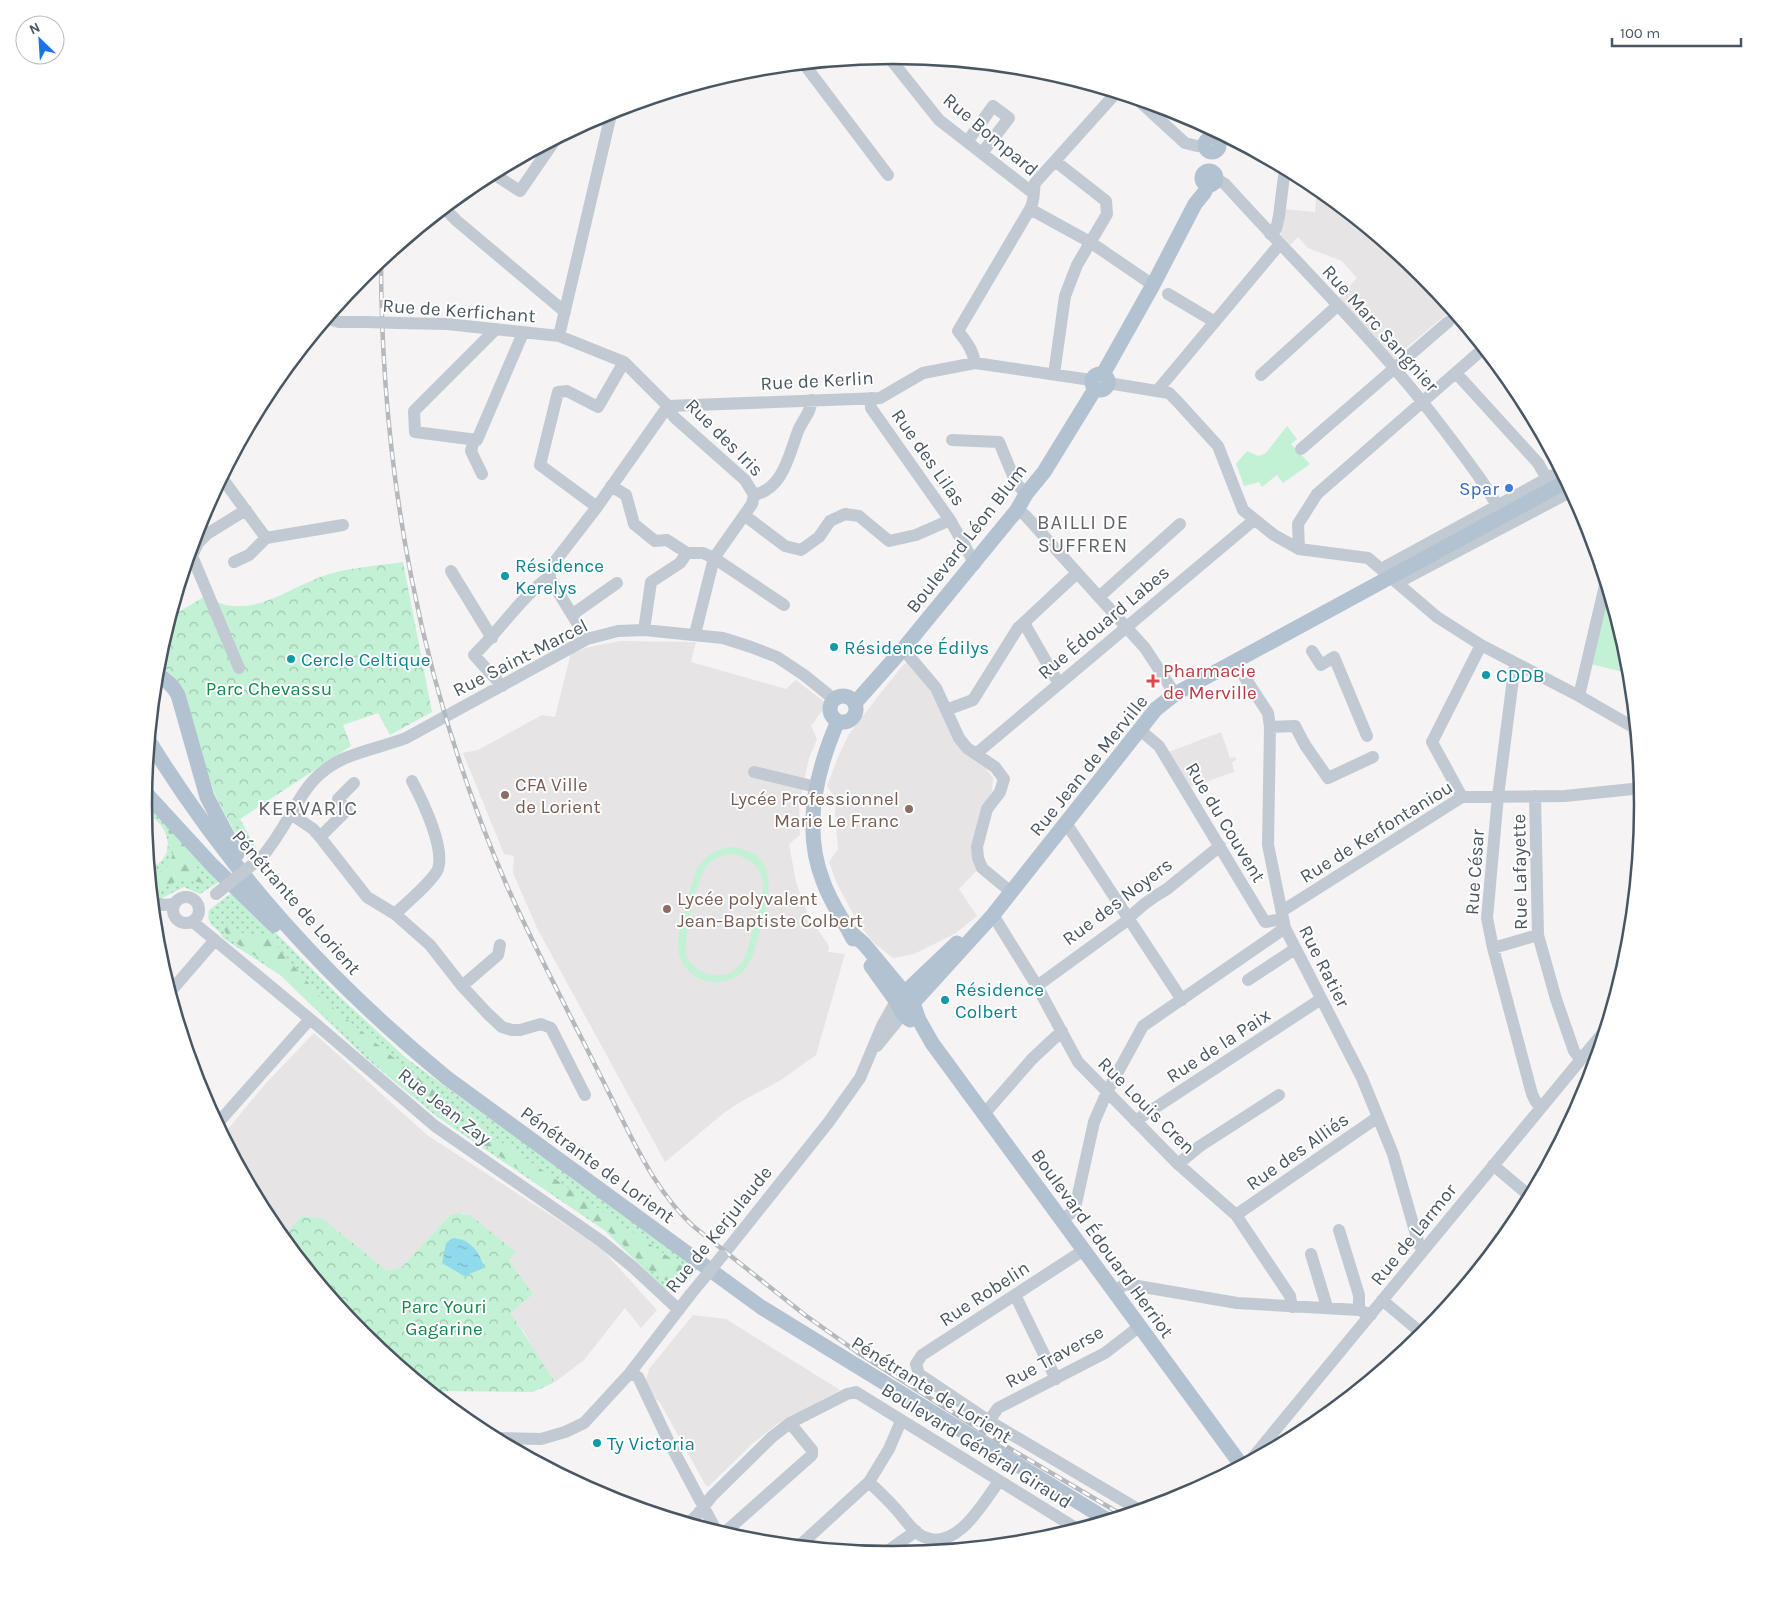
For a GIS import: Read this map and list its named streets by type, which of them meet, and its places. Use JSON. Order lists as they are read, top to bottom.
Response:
{
  "streets": {
    "main road": [
      "Boulevard Léon Blum",
      "Rue Jean de Merville",
      "Pénétrante de Lorient",
      "Rue de Kerjulaude",
      "Boulevard Édouard Herriot"
    ],
    "street": [
      "Rue Bompard",
      "Rue de Kerfichant",
      "Rue Marc Sangnier",
      "Rue de Kerlin",
      "Rue des Iris",
      "Rue des Lilas",
      "Rue Édouard Labes",
      "Rue Saint-Marcel",
      "Rue du Couvent",
      "Rue de Kerfontaniou",
      "Rue César",
      "Rue Lafayette",
      "Rue des Noyers",
      "Rue Ratier",
      "Rue de la Paix",
      "Rue Louis Cren",
      "Rue Jean Zay",
      "Rue des Alliés",
      "Rue de Larmor",
      "Rue Robelin",
      "Rue Traverse",
      "Boulevard Général Giraud"
    ]
  },
  "crossings": [
    ["Rue Marc Sangnier", "Boulevard Léon Blum"],
    ["Rue Marc Sangnier", "Rue Jean de Merville"],
    ["Rue de Kerlin", "Rue des Iris"],
    ["Rue de Kerlin", "Rue des Lilas"],
    ["Rue de Kerlin", "Boulevard Léon Blum"],
    ["Rue de Kerlin", "Rue Édouard Labes"],
    ["Rue de Kerlin", "Rue Jean de Merville"],
    ["Rue de Kerlin", "Rue César"],
    ["Rue des Lilas", "Boulevard Léon Blum"],
    ["Boulevard Léon Blum", "Rue Saint-Marcel"],
    ["Rue Saint-Marcel", "Rue Jean Zay"],
    ["Rue Jean de Merville", "Rue du Couvent"],
    ["Rue Jean de Merville", "Rue Ratier"],
    ["Rue Jean de Merville", "Rue Louis Cren"],
    ["Rue Jean de Merville", "Rue de Kerjulaude"],
    ["Rue du Couvent", "Rue de Kerfontaniou"],
    ["Rue du Couvent", "Rue des Noyers"],
    ["Rue du Couvent", "Rue Ratier"],
    ["Rue de Kerfontaniou", "Rue César"],
    ["Rue de Kerfontaniou", "Rue Lafayette"],
    ["Rue de Kerfontaniou", "Rue Ratier"],
    ["Rue de Kerfontaniou", "Rue Louis Cren"],
    ["Rue de Kerfontaniou", "Boulevard Édouard Herriot"],
    ["Rue César", "Rue de Larmor"],
    ["Rue Lafayette", "Rue de Larmor"],
    ["Rue des Noyers", "Rue Louis Cren"],
    ["Rue Ratier", "Rue de la Paix"],
    ["Rue Ratier", "Rue des Alliés"],
    ["Rue Ratier", "Rue de Larmor"],
    ["Rue de la Paix", "Rue Louis Cren"],
    ["Rue Louis Cren", "Rue des Alliés"],
    ["Rue Louis Cren", "Rue de Kerjulaude"],
    ["Rue Jean Zay", "Rue de Kerjulaude"],
    ["Rue de Kerjulaude", "Boulevard Édouard Herriot"],
    ["Boulevard Édouard Herriot", "Rue Robelin"],
    ["Boulevard Édouard Herriot", "Rue Traverse"],
    ["Rue Robelin", "Rue Traverse"]
  ],
  "districts": ["BAILLI DE SUFFREN", "KERVARIC"],
  "parks": ["Parc Chevassu", "Parc Youri Gagarine"],
  "places": {
    "other": [
      "Spar",
      "Résidence Kerelys",
      "Résidence Édilys",
      "Cercle Celtique",
      "CDDB",
      "CFA Ville de Lorient",
      "Lycée Professionnel Marie Le Franc",
      "Lycée polyvalent Jean-Baptiste Colbert",
      "Résidence Colbert",
      "Ty Victoria"
    ],
    "health": ["Pharmacie de Merville"]
  },
  "scale_bar": "100 m",
  "north": "top left"
}
